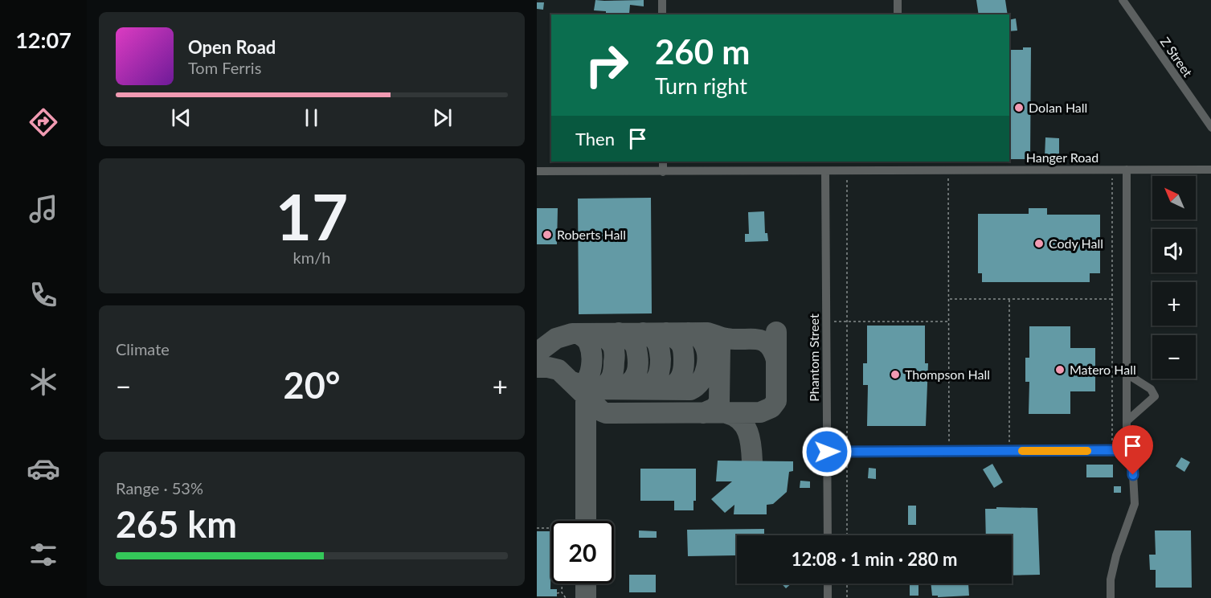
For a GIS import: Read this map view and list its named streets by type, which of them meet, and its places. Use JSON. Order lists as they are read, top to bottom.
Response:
{
  "streets": {
    "street": ["Z Street", "Hanger Road", "Phantom Street"]
  },
  "crossings": [
    ["Hanger Road", "Phantom Street"]
  ],
  "places": [
    "Dolan Hall",
    "Roberts Hall",
    "Cody Hall",
    "Matero Hall",
    "Thompson Hall"
  ],
  "north": "top left",
  "page": {
    "tabs": "12:07",
    "turn": ["260 m", "Turn right"],
    "song": ["Open Road", "Tom Ferris"],
    "then": "Then",
    "tile": [
      ["17", "km/h"],
      "Climate",
      ["Range · 53%", "265 km"]
    ],
    "map_buttons": ["+", "−"],
    "heat": ["−", "20°", "+"],
    "limit": "20",
    "trip": "12:08 · 1 min · 280 m"
  }
}
